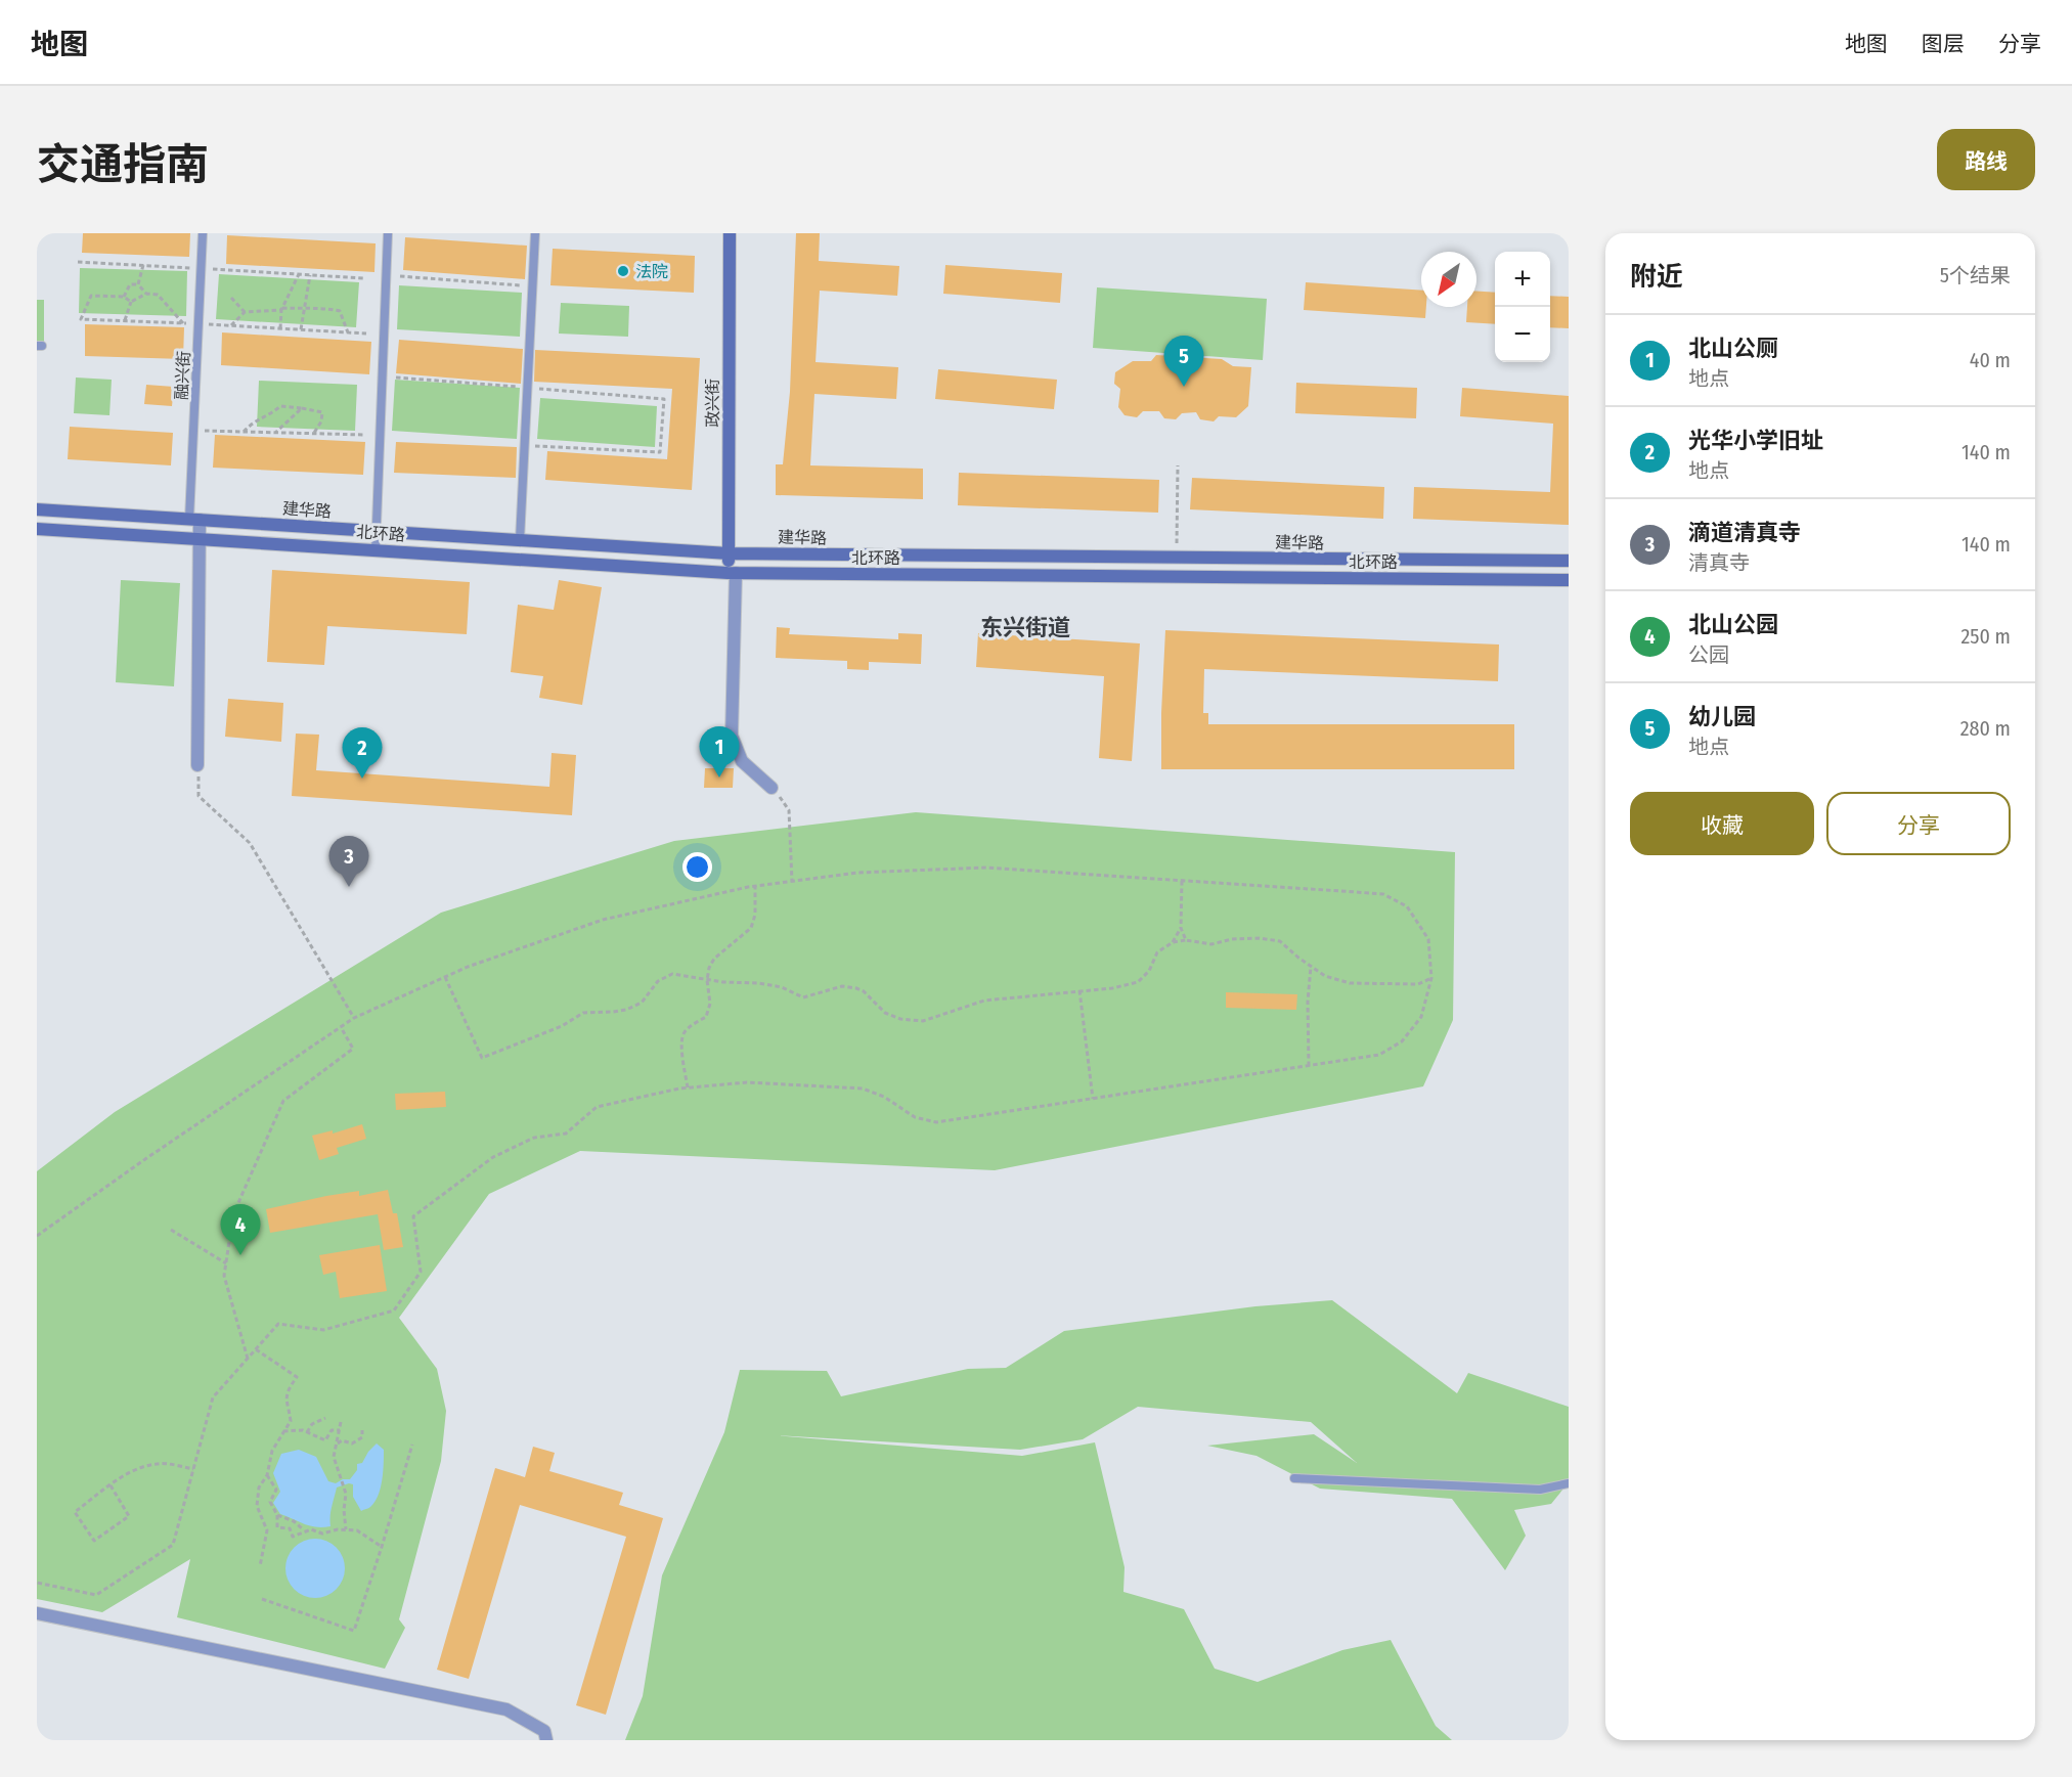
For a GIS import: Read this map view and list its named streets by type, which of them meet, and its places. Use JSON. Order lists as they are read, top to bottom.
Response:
{
  "streets": {
    "street": ["政兴街", "建华路", "北环路"],
    "lane": ["融兴街"]
  },
  "crossings": [
    ["融兴街", "建华路"],
    ["政兴街", "建华路"],
    ["政兴街", "北环路"]
  ],
  "districts": ["东兴街道"],
  "places": ["法院"],
  "north": "bottom left",
  "page": {
    "header": "地图",
    "nav": ["地图", "图层", "分享"],
    "title": "交通指南",
    "buttons": [
      "路线",
      ["收藏", "分享"]
    ],
    "heading": ["附近", "5个结果"],
    "map_buttons": ["+", "−"],
    "list": [
      {
        "mark": "1",
        "name": "北山公厕",
        "note": "地点",
        "value": "40 m"
      },
      {
        "mark": "2",
        "name": "光华小学旧址",
        "note": "地点",
        "value": "140 m"
      },
      {
        "mark": "3",
        "name": "滴道清真寺",
        "note": "清真寺",
        "value": "140 m"
      },
      {
        "mark": "4",
        "name": "北山公园",
        "note": "公园",
        "value": "250 m"
      },
      {
        "mark": "5",
        "name": "幼儿园",
        "note": "地点",
        "value": "280 m"
      }
    ],
    "pins": [
      "5",
      "1",
      "2",
      "3",
      "4"
    ]
  }
}
